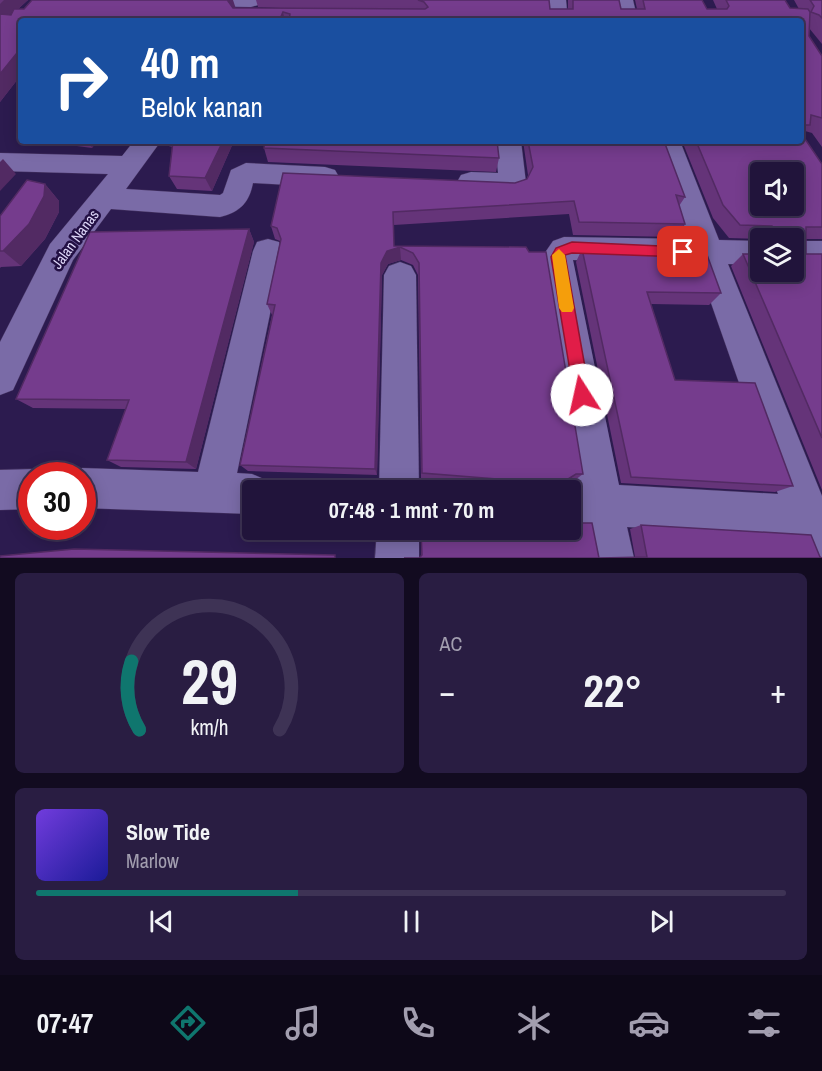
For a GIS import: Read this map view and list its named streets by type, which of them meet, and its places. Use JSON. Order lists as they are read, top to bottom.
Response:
{
  "streets": {
    "street": ["Jalan Nanas"]
  },
  "page": {
    "turn": ["40 m", "Belok kanan"],
    "limit": "30",
    "trip": "07:48 · 1 mnt · 70 m",
    "tile": "AC",
    "heat": ["−", "22°", "+"],
    "song": ["Slow Tide", "Marlow"],
    "tabs": "07:47",
    "gauge": ["29", "km/h"]
  }
}
